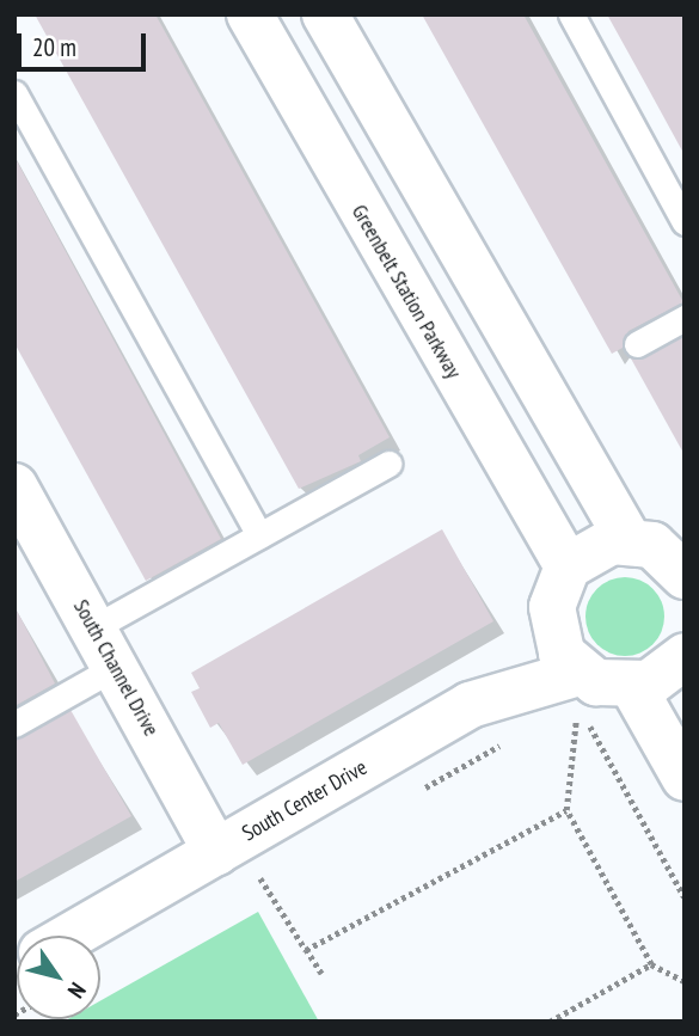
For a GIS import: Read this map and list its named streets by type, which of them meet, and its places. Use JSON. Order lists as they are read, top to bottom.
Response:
{
  "streets": {
    "street": ["Greenbelt Station Parkway", "South Channel Drive", "South Center Drive"]
  },
  "crossings": [
    ["South Channel Drive", "South Center Drive"]
  ],
  "scale_bar": "20 m",
  "north": "bottom right"
}
